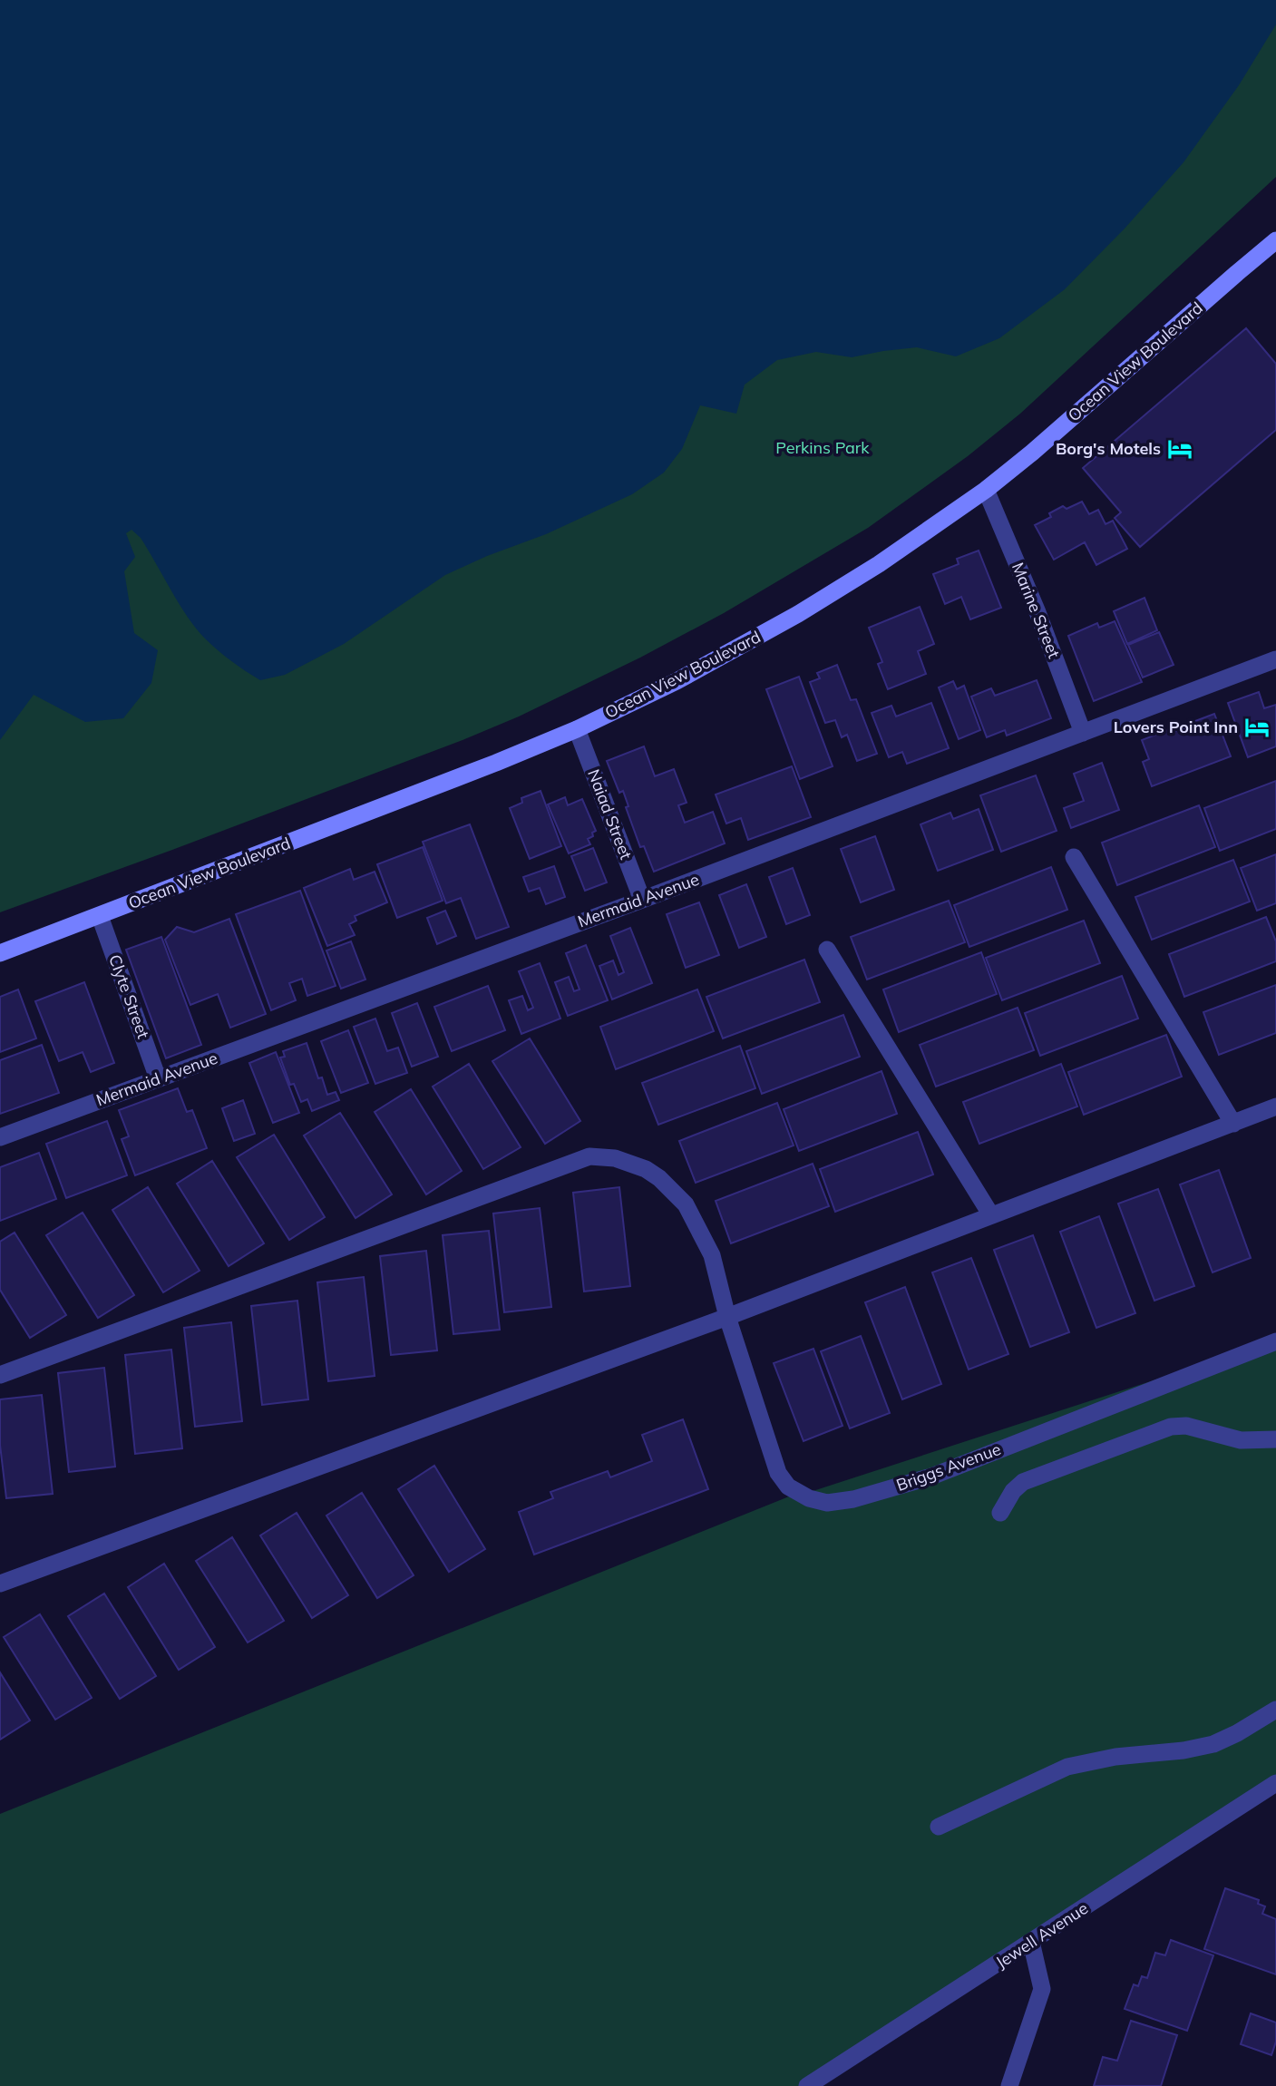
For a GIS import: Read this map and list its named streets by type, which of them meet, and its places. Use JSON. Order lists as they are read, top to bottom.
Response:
{
  "streets": {
    "main road": ["Ocean View Boulevard"],
    "street": [
      "Marine Street",
      "Naiad Street",
      "Mermaid Avenue",
      "Clyte Street",
      "Briggs Avenue",
      "Jewell Avenue"
    ]
  },
  "crossings": [
    ["Ocean View Boulevard", "Marine Street"],
    ["Ocean View Boulevard", "Naiad Street"],
    ["Ocean View Boulevard", "Clyte Street"],
    ["Marine Street", "Mermaid Avenue"],
    ["Naiad Street", "Mermaid Avenue"],
    ["Mermaid Avenue", "Clyte Street"]
  ],
  "parks": ["Perkins Park"],
  "places": {
    "hotel": ["Borg's Motels", "Lovers Point Inn"]
  }
}
